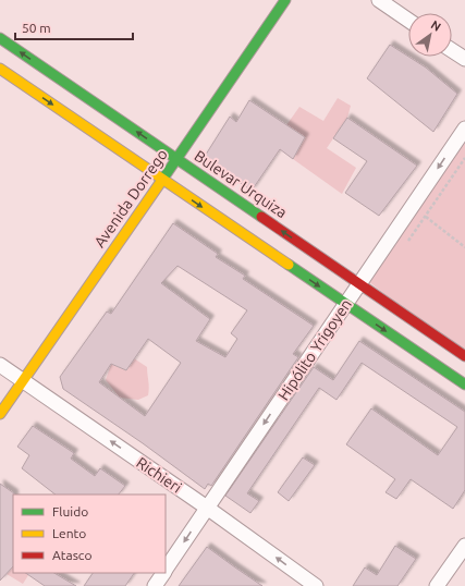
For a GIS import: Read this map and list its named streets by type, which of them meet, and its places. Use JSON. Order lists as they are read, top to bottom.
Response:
{
  "streets": {
    "main road": ["Bulevar Urquiza", "Avenida Dorrego"],
    "street": ["Hipólito Yrigoyen", "Richieri"]
  },
  "crossings": [
    ["Bulevar Urquiza", "Avenida Dorrego"],
    ["Bulevar Urquiza", "Hipólito Yrigoyen"],
    ["Avenida Dorrego", "Richieri"],
    ["Hipólito Yrigoyen", "Richieri"]
  ],
  "one_way": ["Hipólito Yrigoyen", "Richieri"],
  "legend": ["Fluido", "Lento", "Atasco"],
  "scale_bar": "50 m",
  "north": "top right"
}
